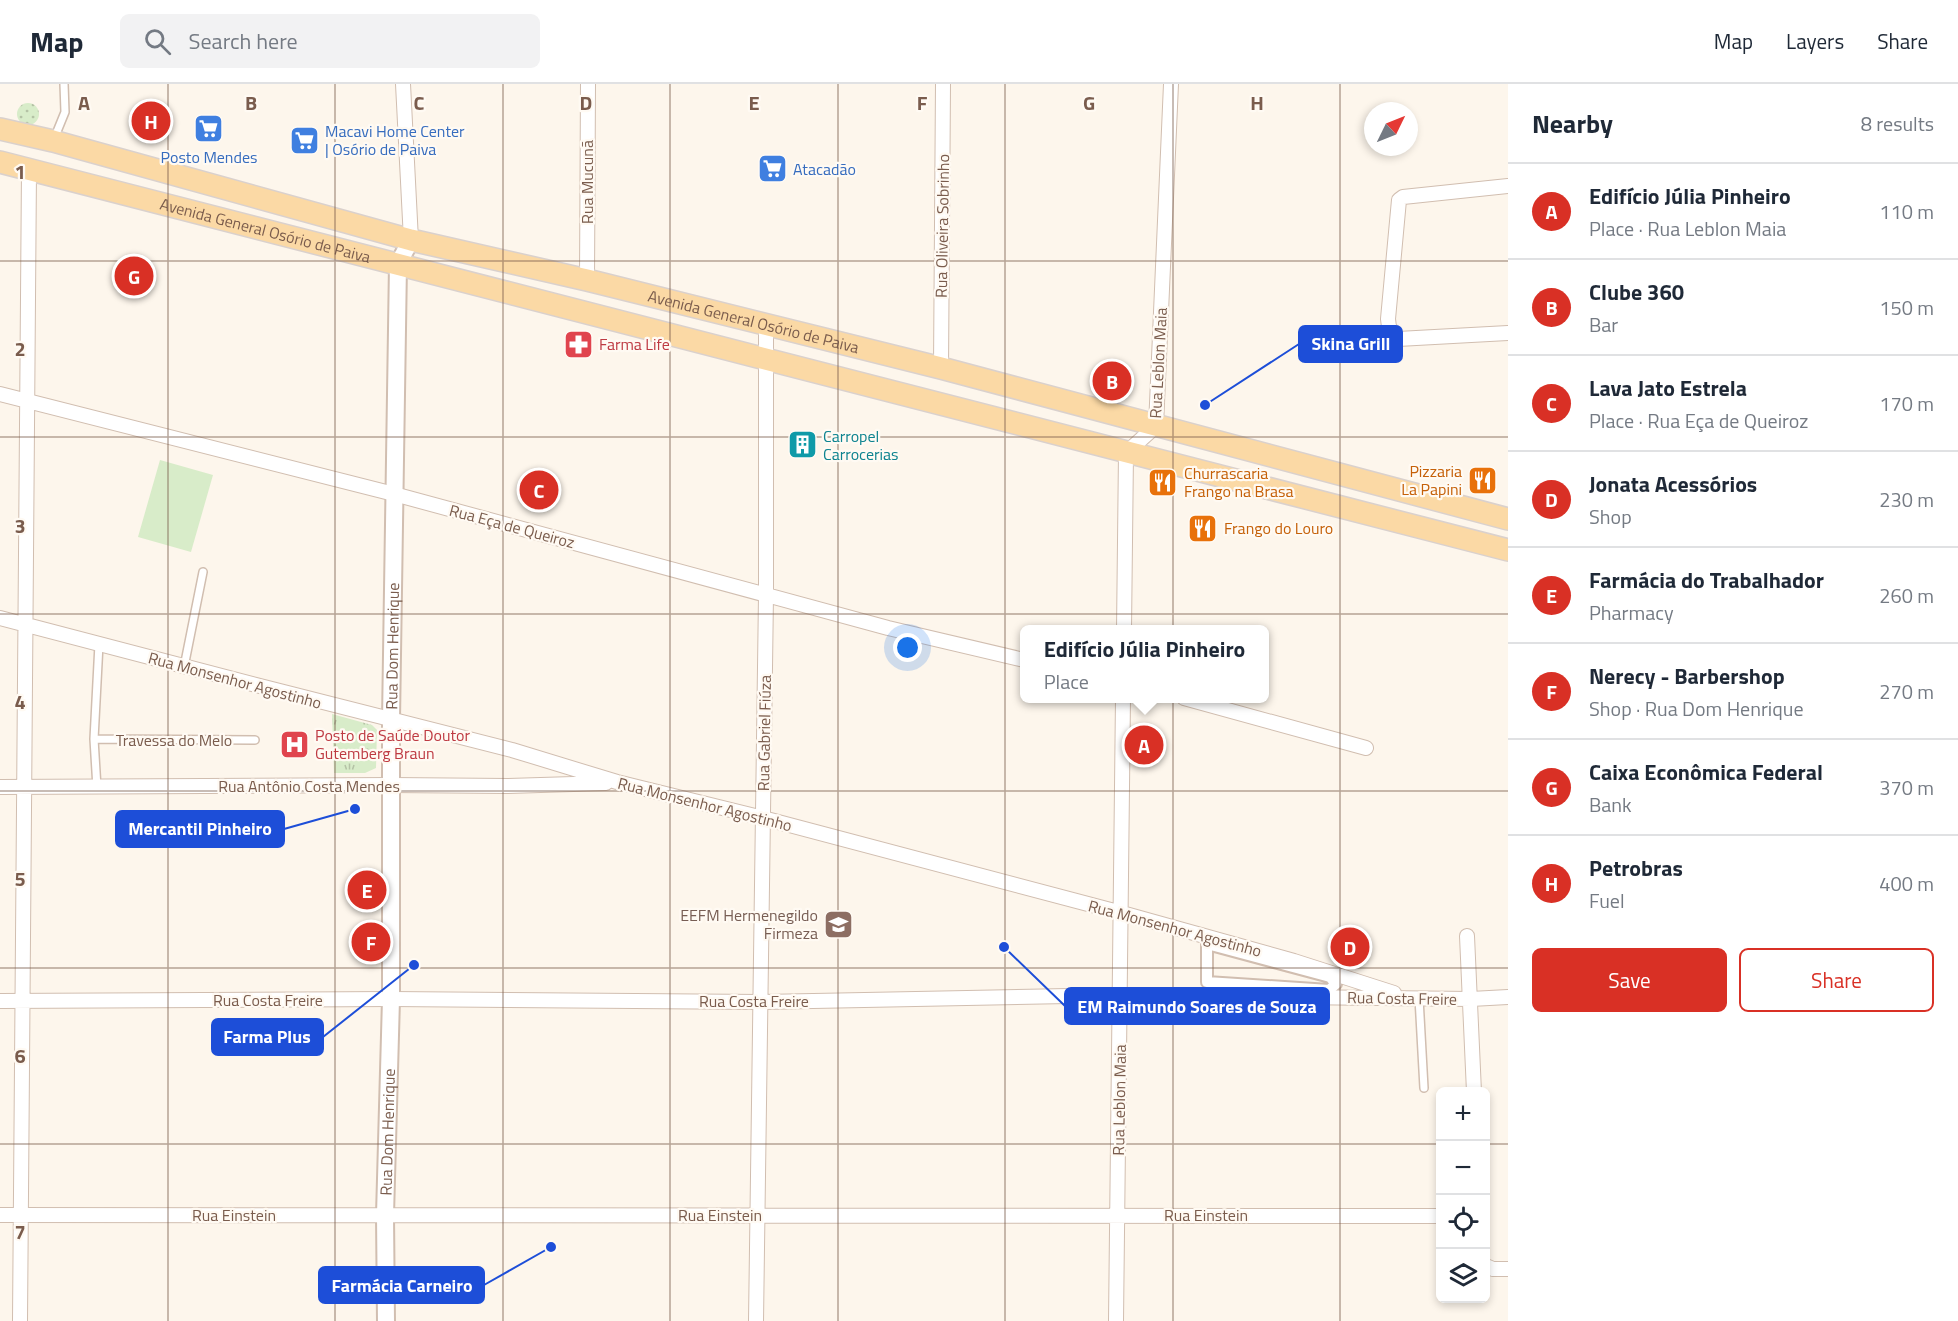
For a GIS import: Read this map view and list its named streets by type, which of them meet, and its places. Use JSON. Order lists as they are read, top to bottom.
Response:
{
  "streets": {
    "main road": ["Avenida General Osório de Paiva"],
    "street": [
      "Rua Mucunã",
      "Rua Oliveira Sobrinho",
      "Rua Leblon Maia",
      "Rua Eça de Queiroz",
      "Rua Dom Henrique",
      "Rua Monsenhor Agostinho",
      "Rua Gabriel Fiúza",
      "Rua Antônio Costa Mendes",
      "Rua Costa Freire",
      "Rua Einstein"
    ],
    "lane": ["Travessa do Melo"]
  },
  "crossings": [
    ["Rua Mucunã", "Avenida General Osório de Paiva"],
    ["Rua Oliveira Sobrinho", "Avenida General Osório de Paiva"],
    ["Avenida General Osório de Paiva", "Rua Leblon Maia"],
    ["Avenida General Osório de Paiva", "Rua Dom Henrique"],
    ["Avenida General Osório de Paiva", "Rua Gabriel Fiúza"],
    ["Rua Leblon Maia", "Rua Monsenhor Agostinho"],
    ["Rua Leblon Maia", "Rua Costa Freire"],
    ["Rua Leblon Maia", "Rua Einstein"],
    ["Rua Eça de Queiroz", "Rua Dom Henrique"],
    ["Rua Eça de Queiroz", "Rua Gabriel Fiúza"],
    ["Rua Dom Henrique", "Rua Monsenhor Agostinho"],
    ["Rua Dom Henrique", "Rua Antônio Costa Mendes"],
    ["Rua Dom Henrique", "Rua Costa Freire"],
    ["Rua Dom Henrique", "Rua Einstein"],
    ["Rua Monsenhor Agostinho", "Rua Gabriel Fiúza"],
    ["Rua Monsenhor Agostinho", "Rua Antônio Costa Mendes"],
    ["Rua Monsenhor Agostinho", "Rua Costa Freire"],
    ["Rua Gabriel Fiúza", "Rua Costa Freire"],
    ["Rua Gabriel Fiúza", "Rua Einstein"]
  ],
  "places": {
    "supermarket": ["Posto Mendes", "Macavi Home Center | Osório de Paiva", "Atacadão"],
    "pharmacy": ["Farma Life"],
    "other": [
      "Skina Grill",
      "Mercantil Pinheiro",
      "EM Raimundo Soares de Souza",
      "Farma Plus",
      "Farmácia Carneiro"
    ],
    "building": ["Carropel Carrocerias"],
    "restaurant": ["Pizzaria La Papini", "Churrascaria Frango na Brasa", "Frango do Louro"],
    "hospital": ["Posto de Saúde Doutor Gutemberg Braun"],
    "school or university": ["EEFM Hermenegildo Firmeza"]
  },
  "north": "top right",
  "page": {
    "header": "Map",
    "search": "Search here",
    "nav": ["Map", "Layers", "Share"],
    "heading": ["Nearby", "8 results"],
    "pins": [
      "H",
      "G",
      "B",
      "C",
      "A",
      "E",
      "F",
      "D"
    ],
    "list": [
      {
        "mark": "A",
        "name": "Edifício Júlia Pinheiro",
        "note": "Place · Rua Leblon Maia",
        "value": "110 m"
      },
      {
        "mark": "B",
        "name": "Clube 360",
        "note": "Bar",
        "value": "150 m"
      },
      {
        "mark": "C",
        "name": "Lava Jato Estrela",
        "note": "Place · Rua Eça de Queiroz",
        "value": "170 m"
      },
      {
        "mark": "D",
        "name": "Jonata Acessórios",
        "note": "Shop",
        "value": "230 m"
      },
      {
        "mark": "E",
        "name": "Farmácia do Trabalhador",
        "note": "Pharmacy",
        "value": "260 m"
      },
      {
        "mark": "F",
        "name": "Nerecy - Barbershop",
        "note": "Shop · Rua Dom Henrique",
        "value": "270 m"
      },
      {
        "mark": "G",
        "name": "Caixa Econômica Federal",
        "note": "Bank",
        "value": "370 m"
      },
      {
        "mark": "H",
        "name": "Petrobras",
        "note": "Fuel",
        "value": "400 m"
      }
    ],
    "popup": ["Edifício Júlia Pinheiro", "Place"],
    "buttons": ["Save", "Share"],
    "map_buttons": ["+", "−"]
  },
  "grid": {
    "columns": [
      "A",
      "B",
      "C",
      "D",
      "E",
      "F",
      "G",
      "H"
    ],
    "rows": [
      "1",
      "2",
      "3",
      "4",
      "5",
      "6",
      "7"
    ]
  }
}
